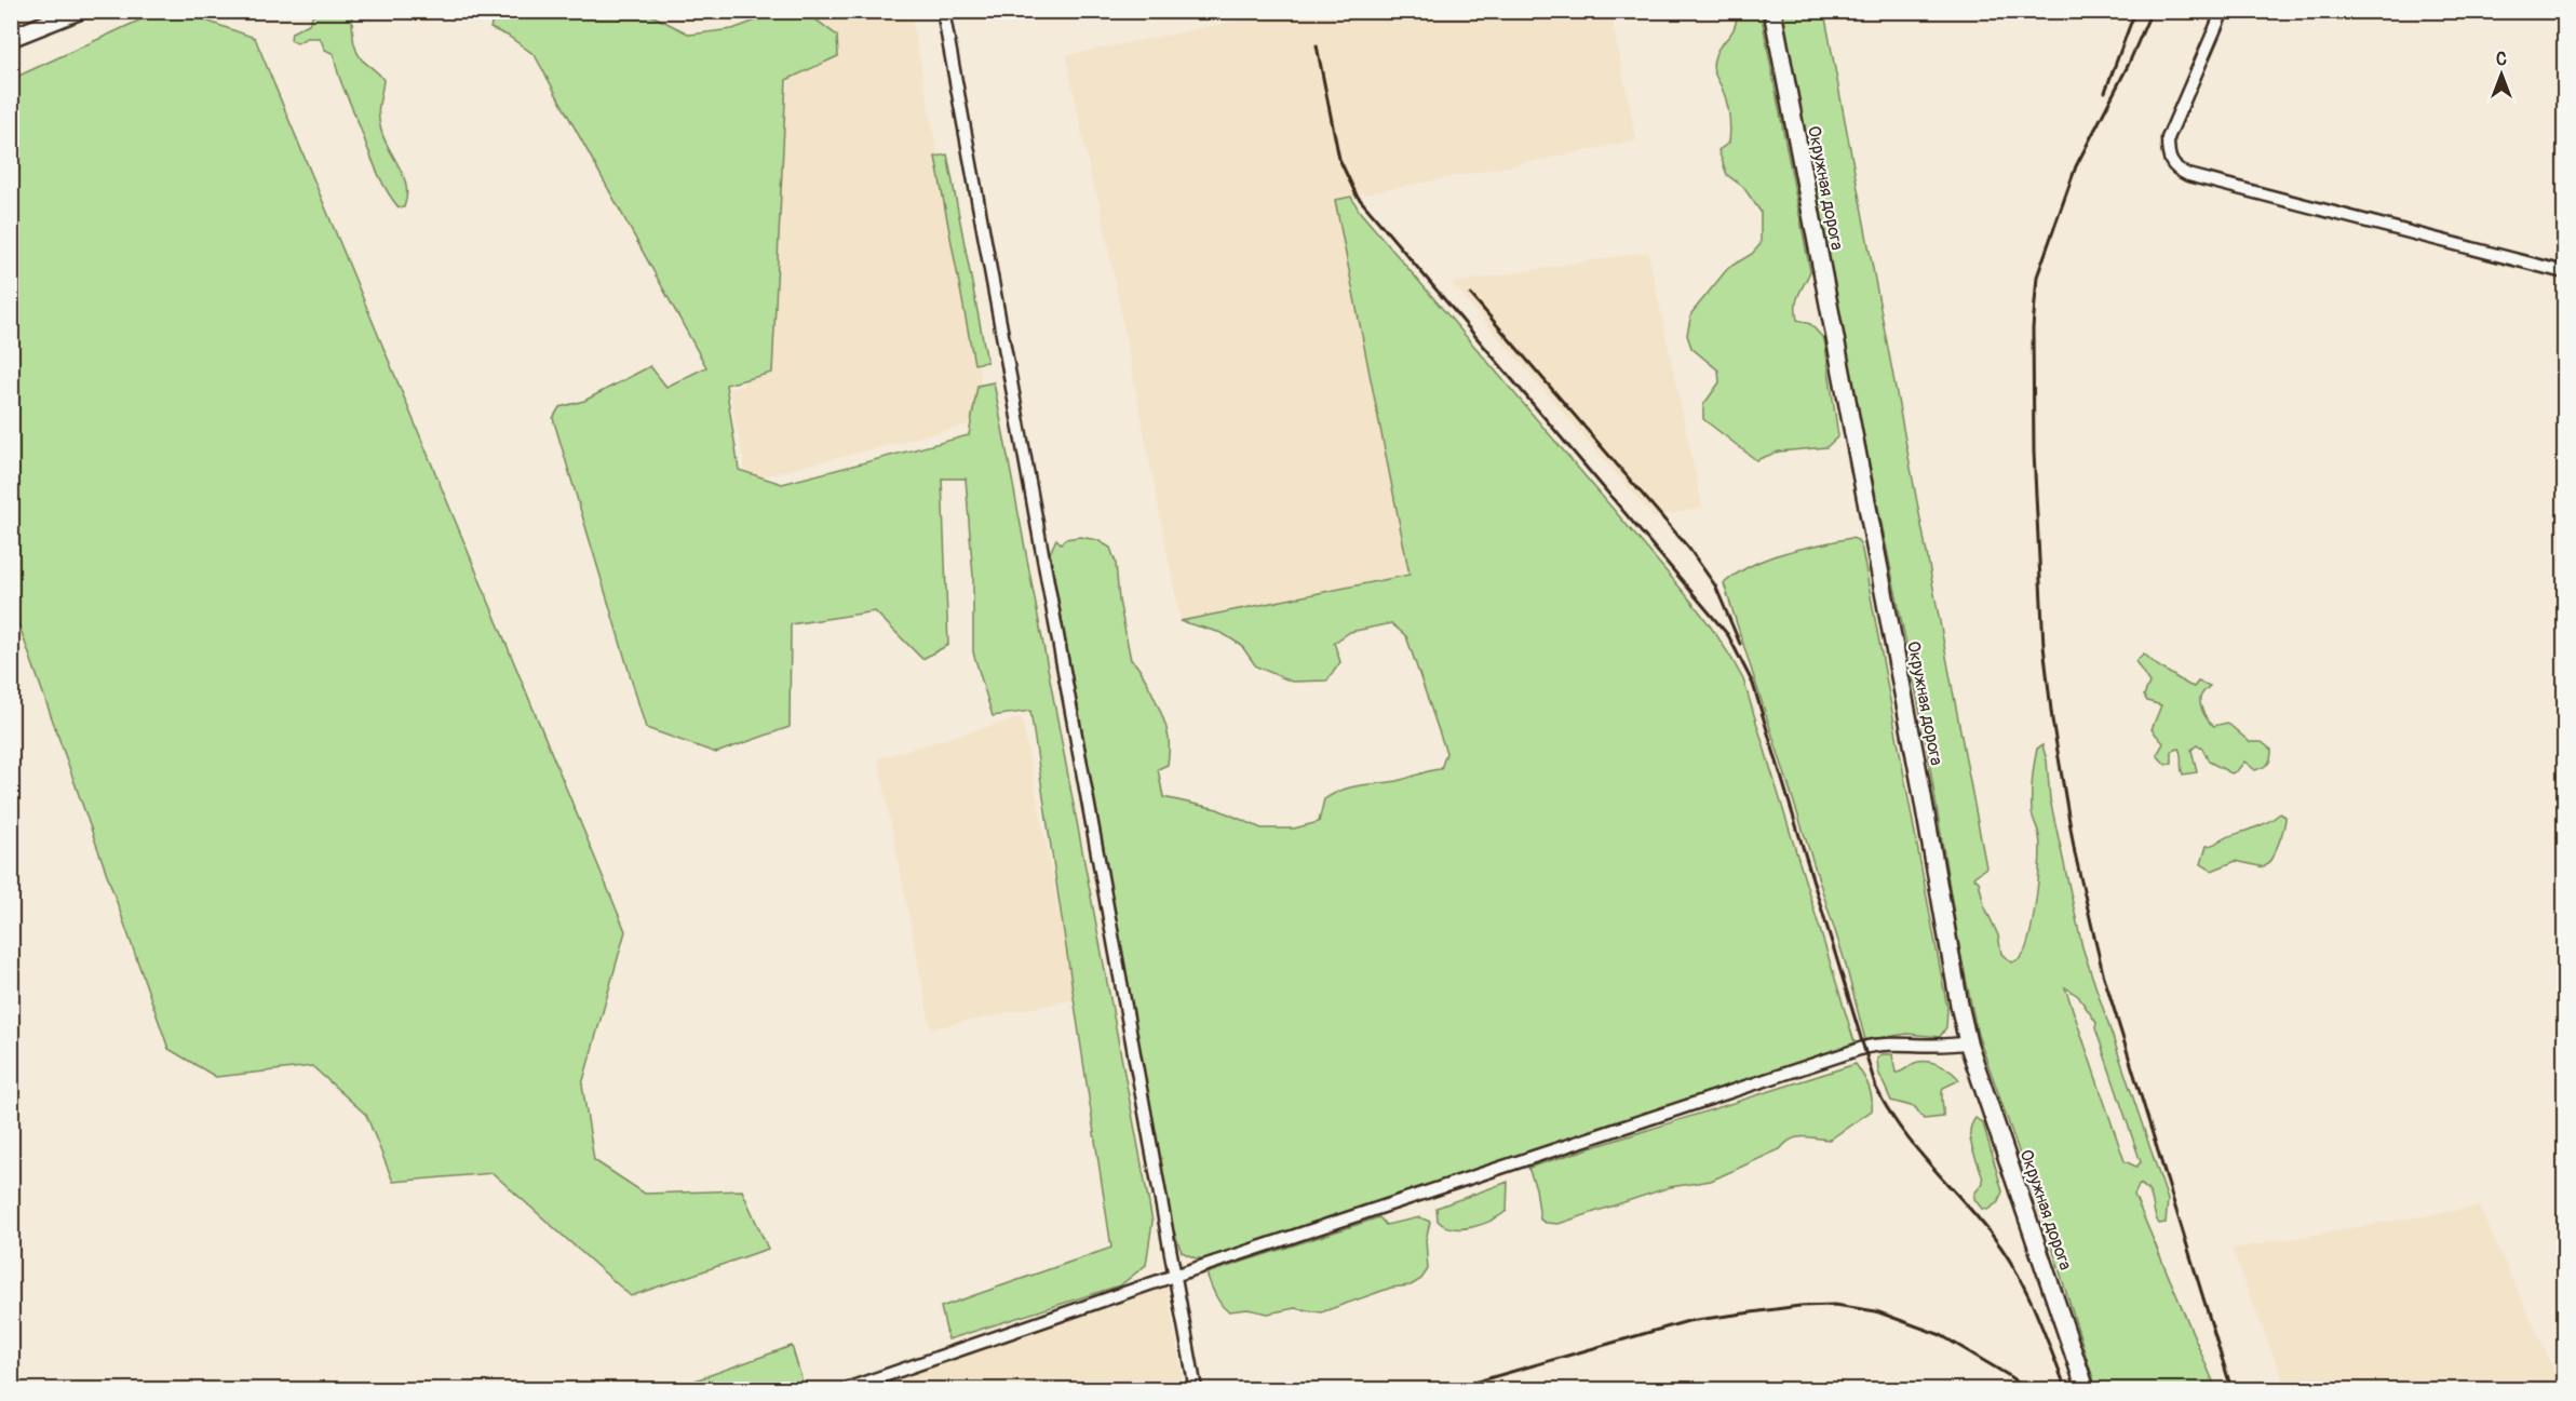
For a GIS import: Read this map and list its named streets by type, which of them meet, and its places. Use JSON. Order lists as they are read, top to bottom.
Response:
{
  "streets": {
    "main road": ["Окружная дорога"]
  },
  "north": "top"
}
